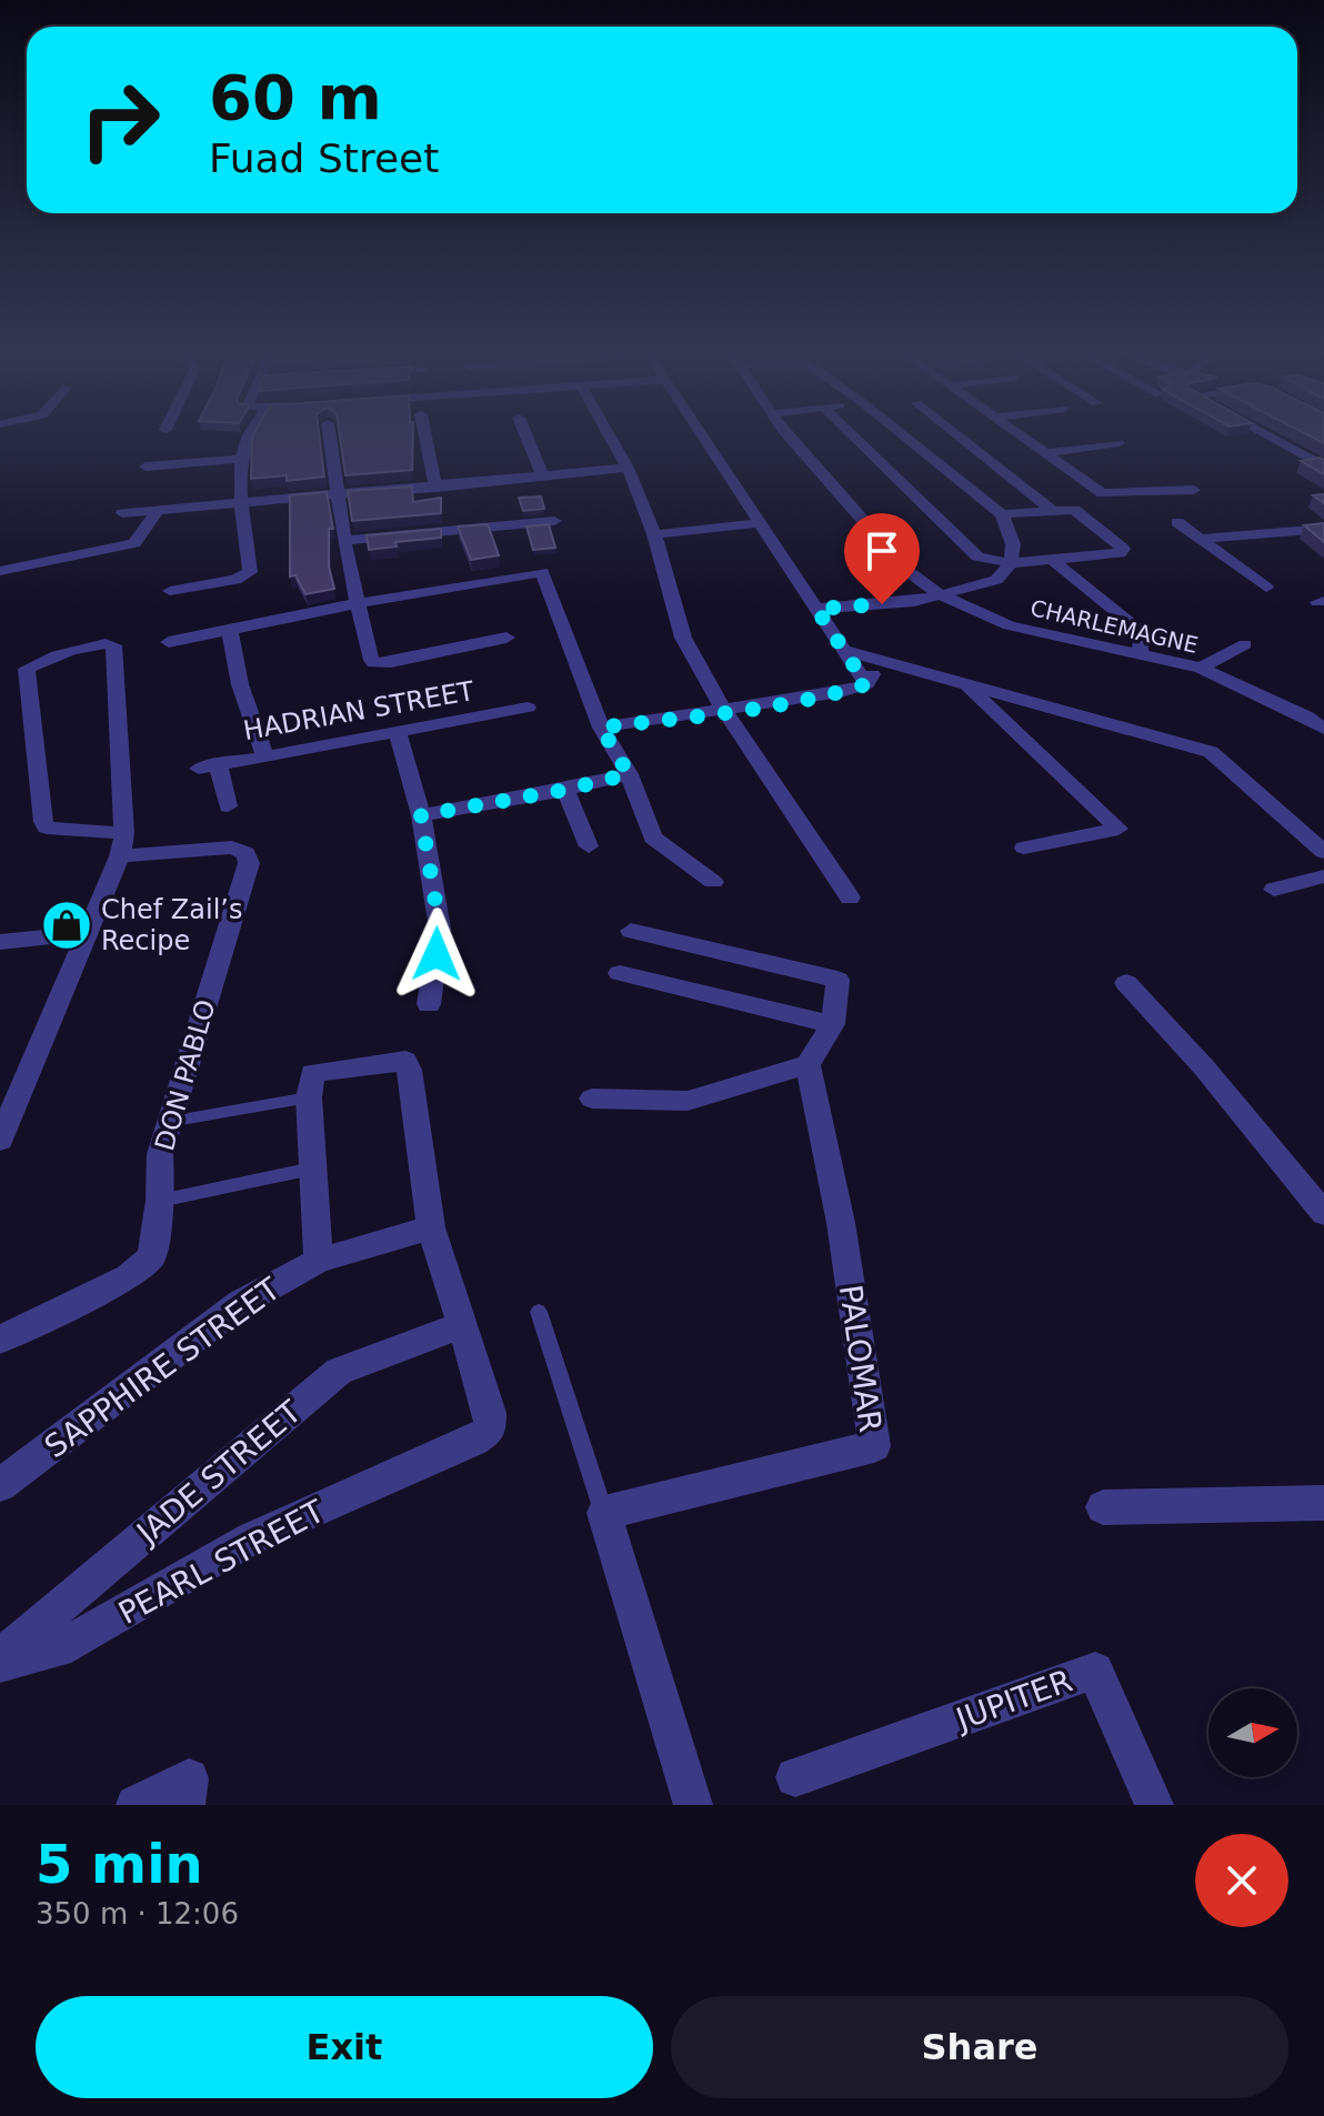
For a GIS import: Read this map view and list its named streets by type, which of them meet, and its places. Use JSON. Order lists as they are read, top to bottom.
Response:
{
  "streets": {
    "street": [
      "CHARLEMAGNE",
      "HADRIAN STREET",
      "DON PABLO",
      "PALOMAR",
      "SAPPHIRE STREET",
      "JADE STREET",
      "PEARL STREET",
      "JUPITER"
    ]
  },
  "crossings": [
    ["JADE STREET", "PEARL STREET"]
  ],
  "places": {
    "shop": ["Chef Zail’s Recipe"]
  },
  "north": "right",
  "page": {
    "turn": ["60 m", "Fuad Street"],
    "heading": ["5 min", "350 m · 12:06"],
    "buttons": ["Exit", "Share"]
  }
}
